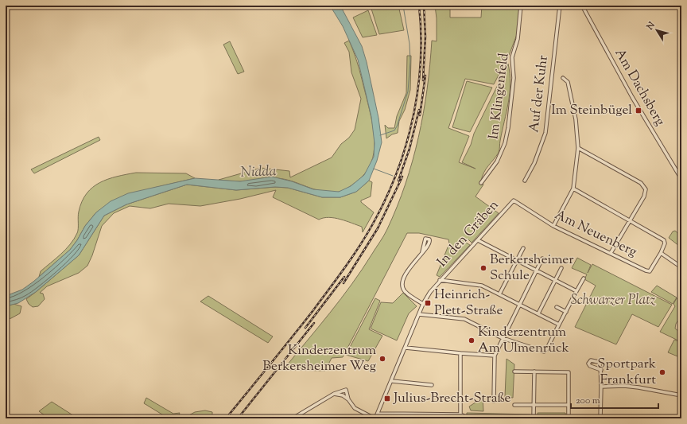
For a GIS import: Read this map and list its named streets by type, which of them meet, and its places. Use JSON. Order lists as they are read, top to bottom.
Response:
{
  "streets": {
    "street": [
      "Am Dachsberg",
      "Auf der Kuhr",
      "Im Klingenfeld",
      "In den Gräben",
      "Am Neuenberg"
    ]
  },
  "crossings": [
    ["In den Gräben", "Am Neuenberg"]
  ],
  "water": ["Nidda"],
  "parks": ["Schwarzer Platz"],
  "places": {
    "transit": ["Im Steinbügel", "Heinrich- Plett-Straße", "Julius-Brecht-Straße"],
    "other": [
      "Berkersheimer Schule",
      "Kinderzentrum Am Ulmenrück",
      "Kinderzentrum Berkersheimer Weg",
      "Sportpark Frankfurt"
    ]
  },
  "scale_bar": "200 m",
  "north": "top left"
}
